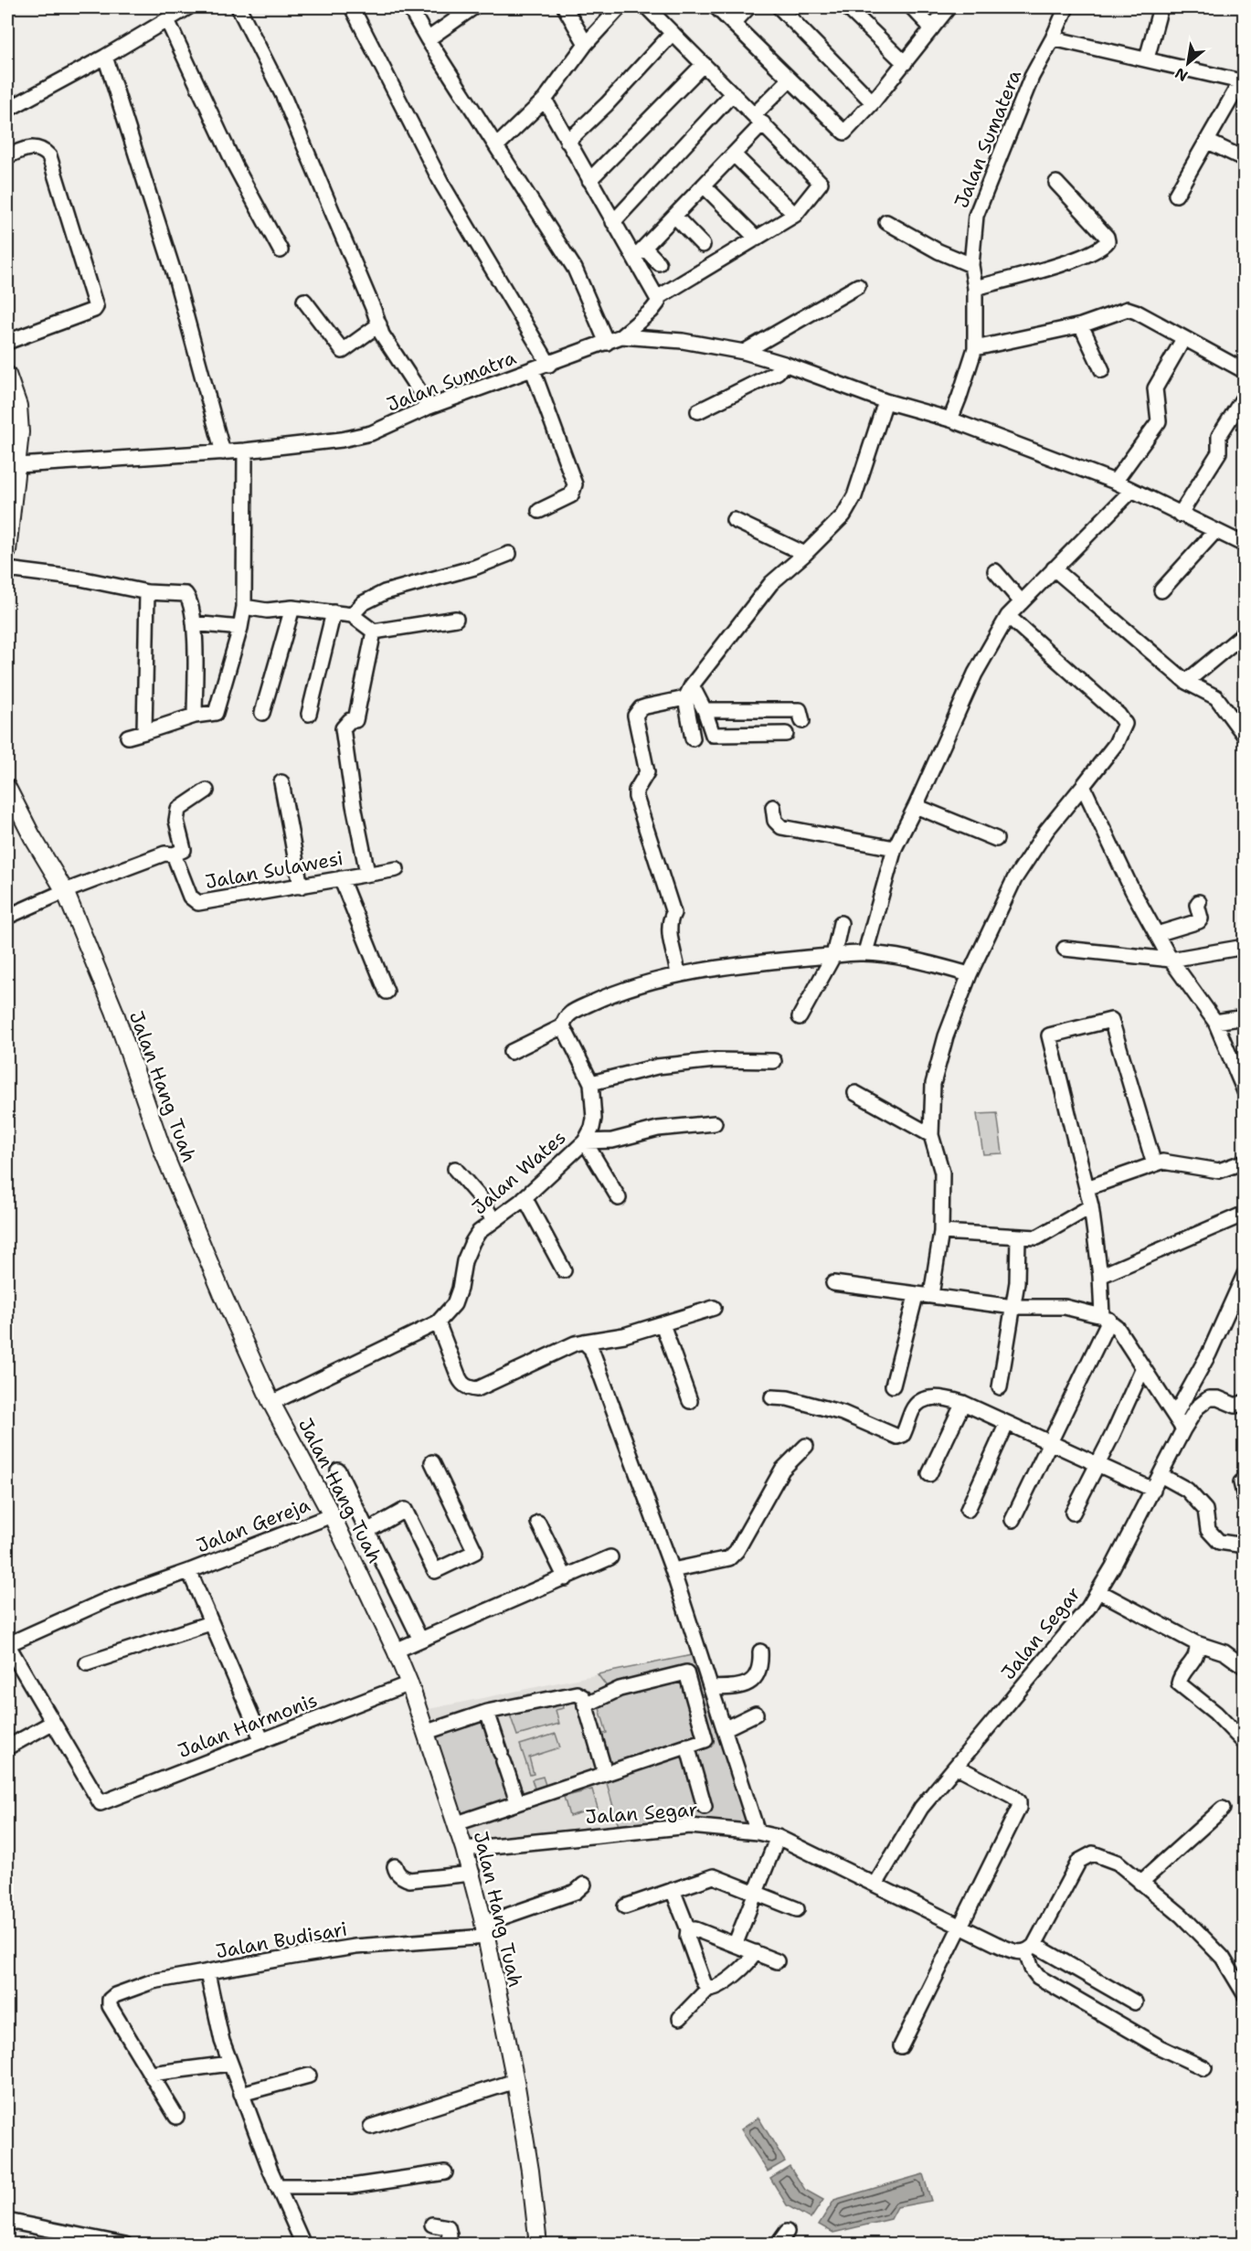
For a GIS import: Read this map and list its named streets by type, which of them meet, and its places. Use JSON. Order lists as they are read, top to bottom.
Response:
{
  "streets": {
    "main road": ["Jalan Hang Tuah"],
    "street": [
      "Jalan Sumatera",
      "Jalan Sumatra",
      "Jalan Sulawesi",
      "Jalan Wates",
      "Jalan Gereja",
      "Jalan Segar",
      "Jalan Harmonis",
      "Jalan Budisari"
    ]
  },
  "crossings": [
    ["Jalan Sumatera", "Jalan Sumatra"],
    ["Jalan Hang Tuah", "Jalan Wates"],
    ["Jalan Hang Tuah", "Jalan Gereja"],
    ["Jalan Hang Tuah", "Jalan Segar"],
    ["Jalan Hang Tuah", "Jalan Harmonis"],
    ["Jalan Hang Tuah", "Jalan Budisari"]
  ],
  "north": "bottom left"
}
